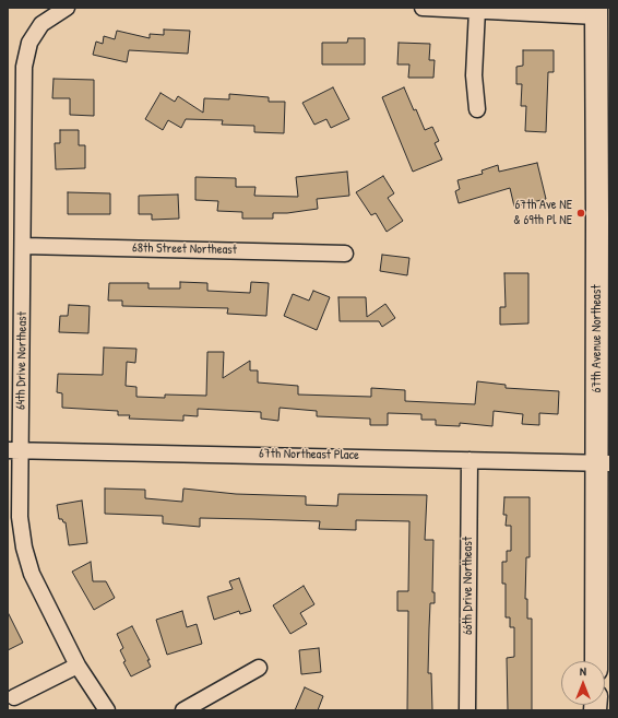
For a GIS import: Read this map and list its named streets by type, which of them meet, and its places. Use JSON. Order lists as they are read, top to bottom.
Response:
{
  "streets": {
    "main road": ["67th Avenue Northeast"],
    "street": [
      "68th Street Northeast",
      "64th Drive Northeast",
      "67th Northeast Place",
      "66th Drive Northeast"
    ]
  },
  "crossings": [
    ["68th Street Northeast", "64th Drive Northeast"],
    ["67th Avenue Northeast", "67th Northeast Place"],
    ["64th Drive Northeast", "67th Northeast Place"],
    ["67th Northeast Place", "66th Drive Northeast"]
  ],
  "places": ["67th Ave NE & 69th Pl NE"],
  "north": "top"
}
